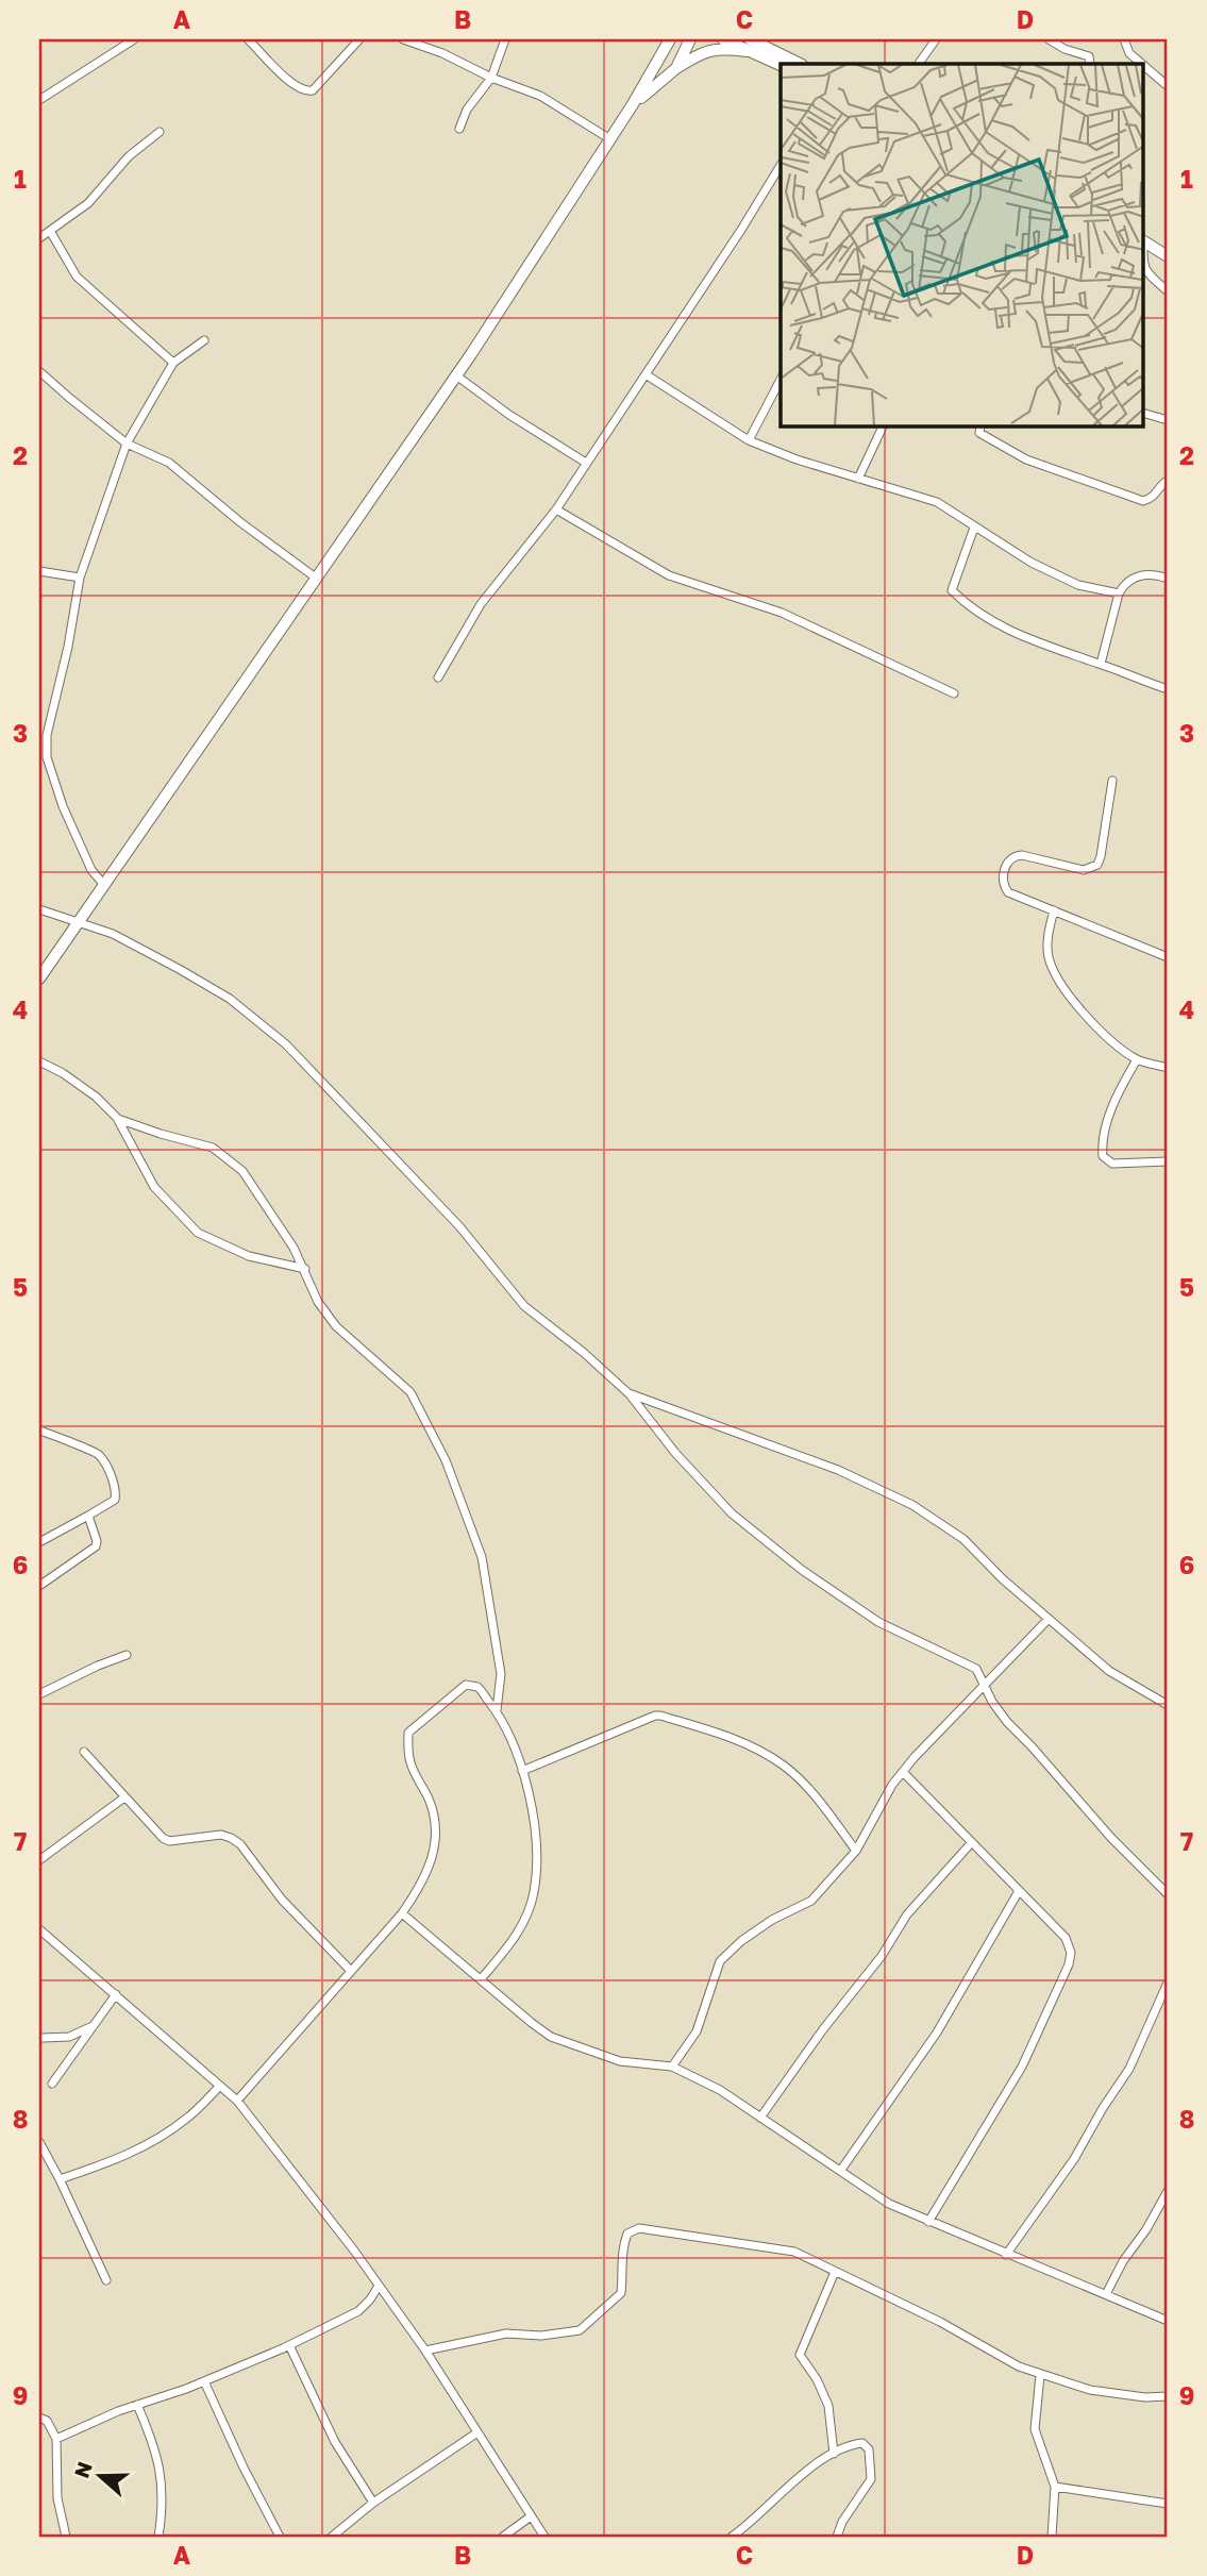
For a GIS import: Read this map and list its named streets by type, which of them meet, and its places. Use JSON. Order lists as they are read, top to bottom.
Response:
{
  "north": "left",
  "grid": {
    "columns": [
      "A",
      "B",
      "C",
      "D"
    ],
    "rows": [
      "1",
      "2",
      "3",
      "4",
      "5",
      "6",
      "7",
      "8",
      "9"
    ]
  }
}
